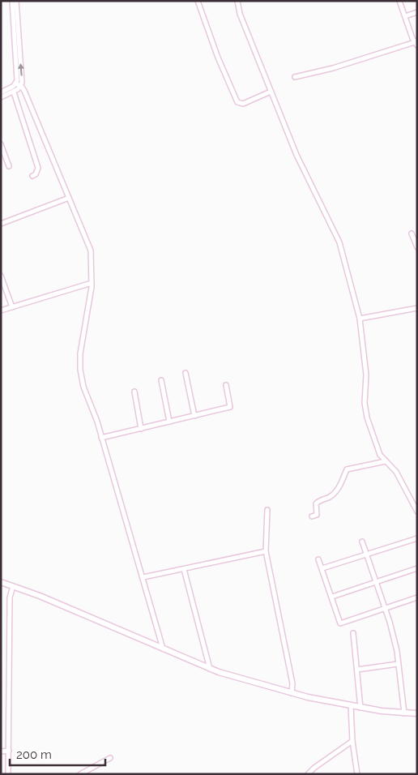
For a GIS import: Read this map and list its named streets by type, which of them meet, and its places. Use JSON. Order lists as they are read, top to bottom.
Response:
{
  "scale_bar": "200 m"
}
